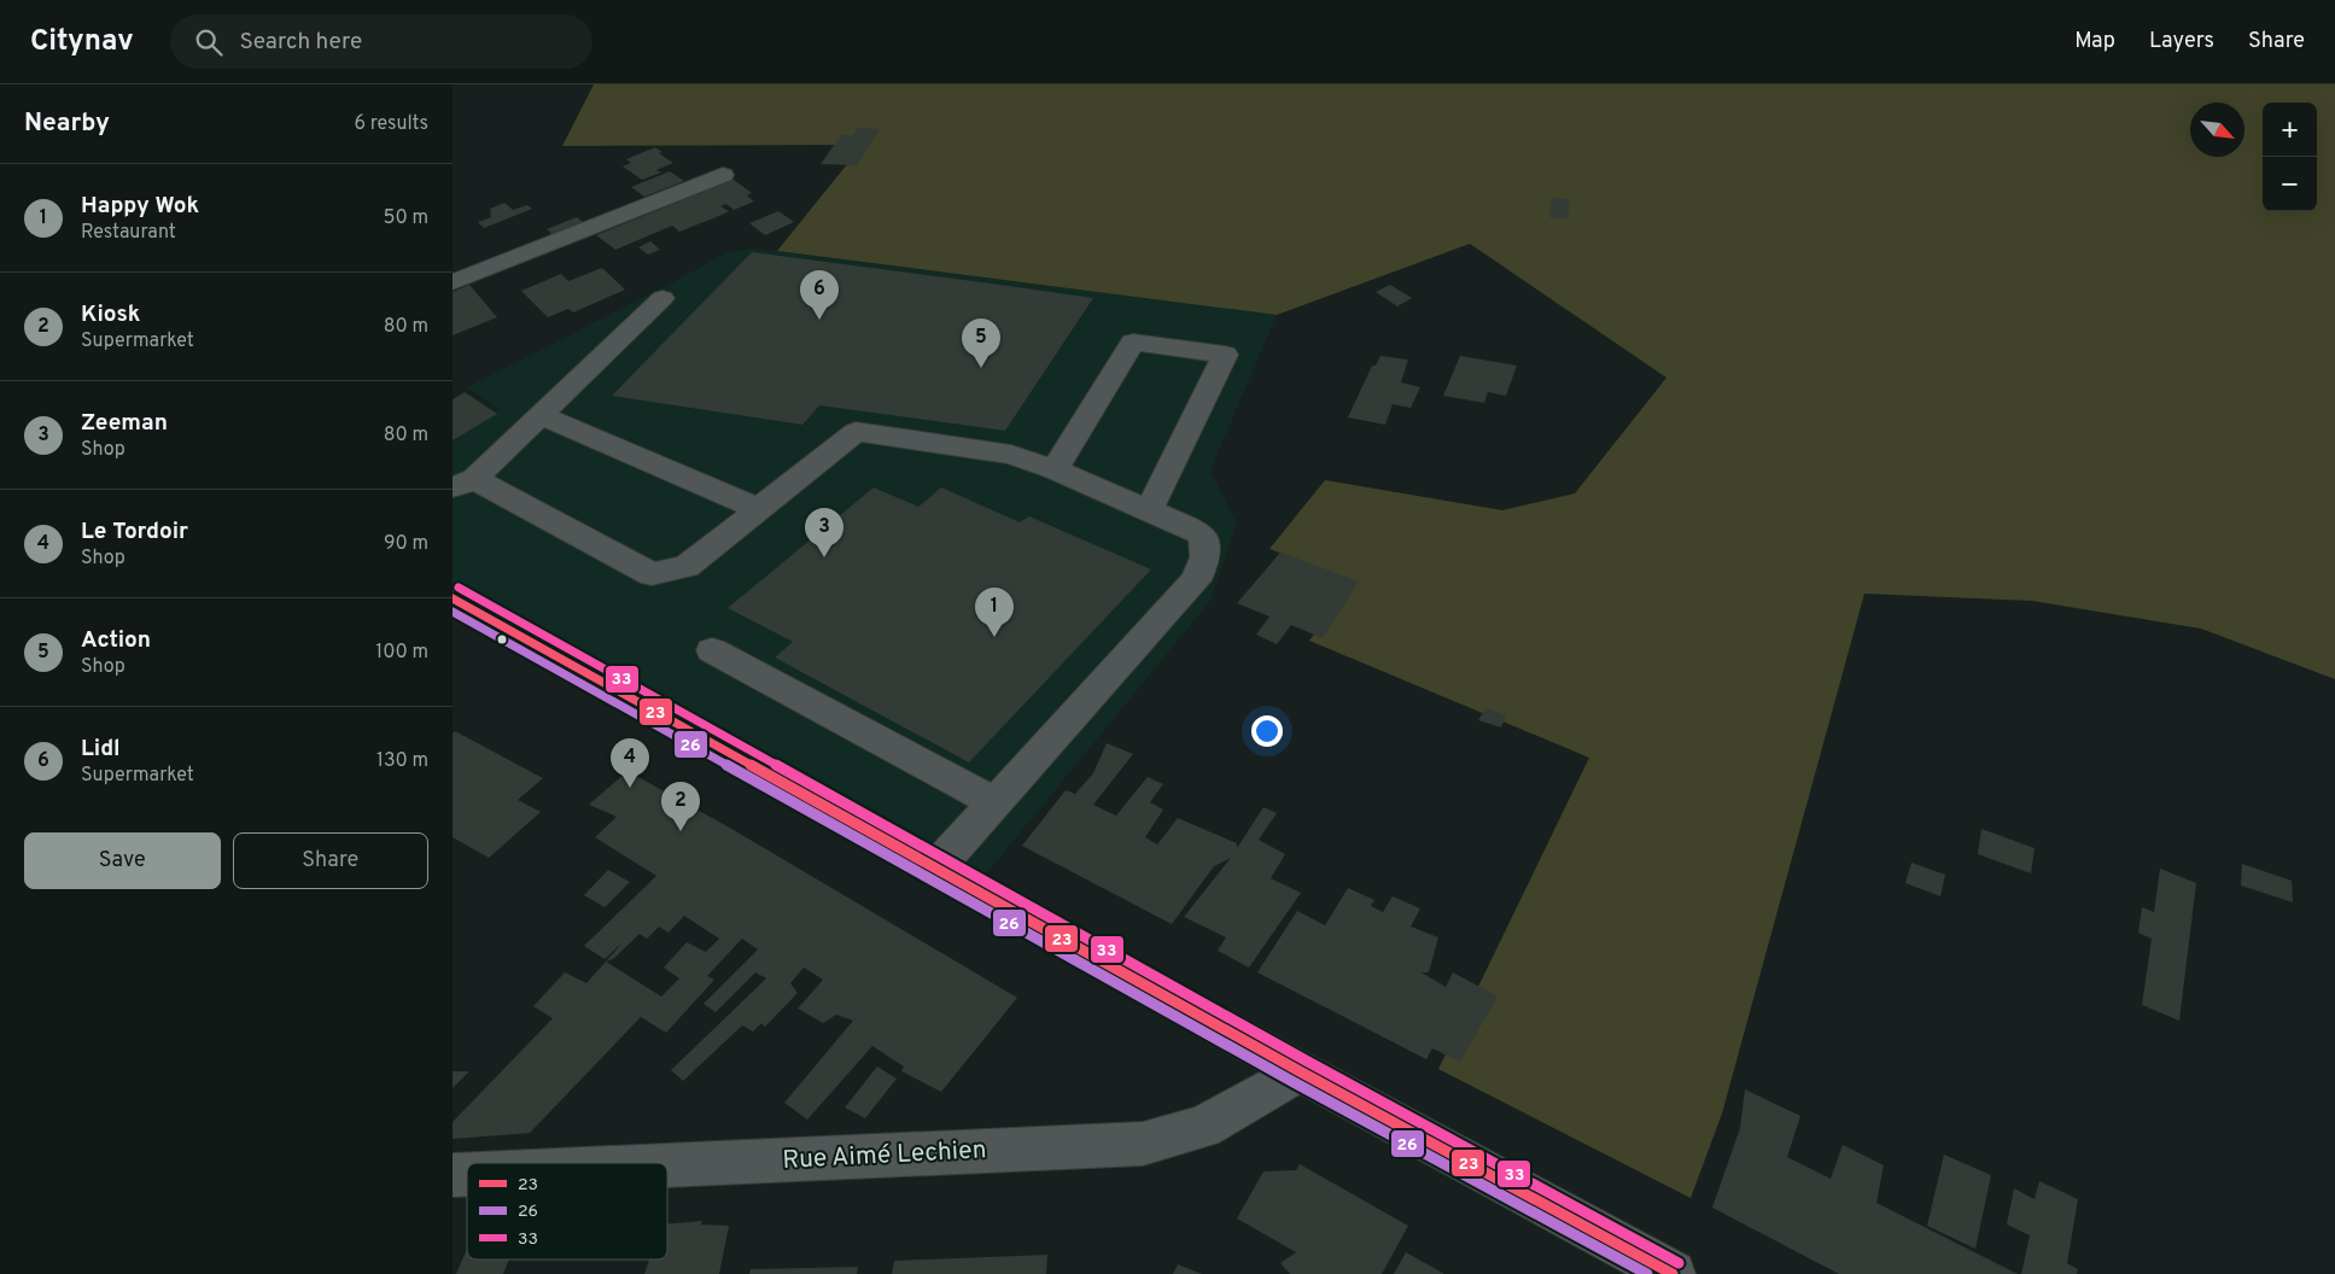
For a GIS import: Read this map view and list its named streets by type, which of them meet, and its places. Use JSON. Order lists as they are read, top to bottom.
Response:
{
  "streets": {
    "street": ["Rue Aimé Lechien"]
  },
  "lines": ["transit line 33", "transit line 23", "transit line 26"],
  "legend": ["23", "26", "33"],
  "north": "bottom right",
  "page": {
    "header": "Citynav",
    "search": "Search here",
    "nav": ["Map", "Layers", "Share"],
    "heading": ["Nearby", "6 results"],
    "map_buttons": ["+", "−"],
    "list": [
      {
        "mark": "1",
        "name": "Happy Wok",
        "note": "Restaurant",
        "value": "50 m"
      },
      {
        "mark": "2",
        "name": "Kiosk",
        "note": "Supermarket",
        "value": "80 m"
      },
      {
        "mark": "3",
        "name": "Zeeman",
        "note": "Shop",
        "value": "80 m"
      },
      {
        "mark": "4",
        "name": "Le Tordoir",
        "note": "Shop",
        "value": "90 m"
      },
      {
        "mark": "5",
        "name": "Action",
        "note": "Shop",
        "value": "100 m"
      },
      {
        "mark": "6",
        "name": "Lidl",
        "note": "Supermarket",
        "value": "130 m"
      }
    ],
    "pins": [
      "6",
      "5",
      "3",
      "1",
      "4",
      "2"
    ],
    "buttons": ["Save", "Share"]
  }
}
